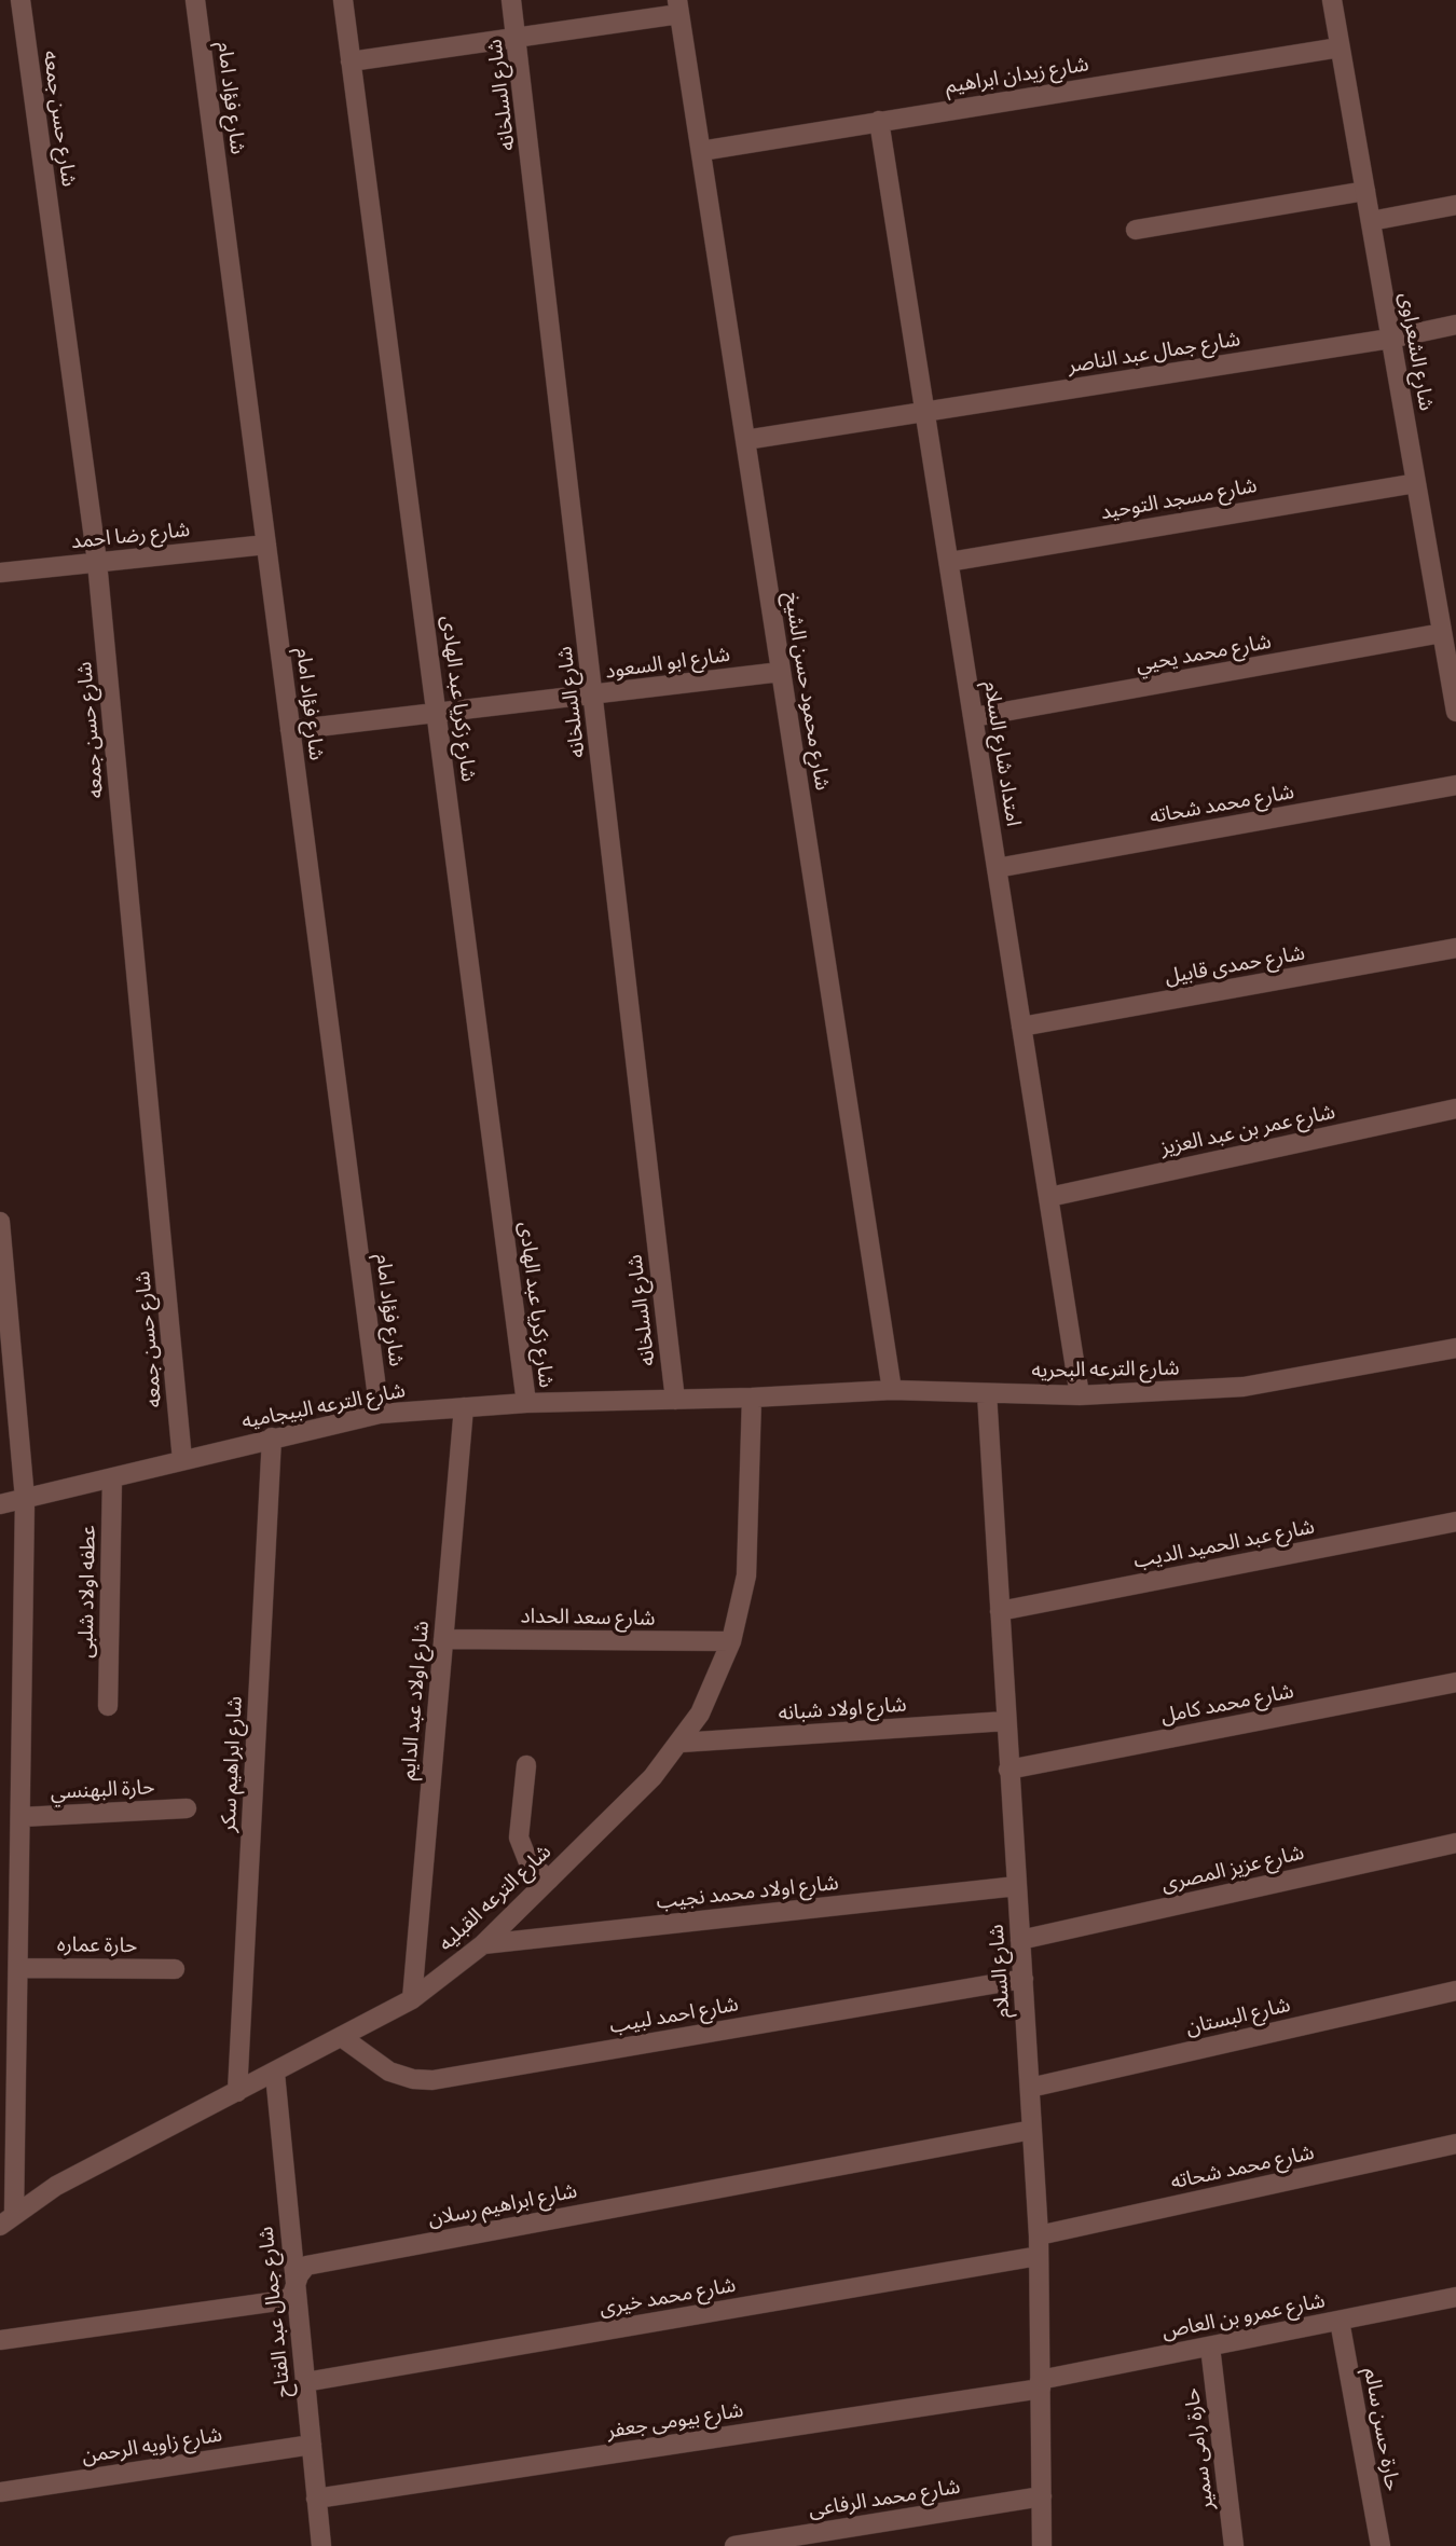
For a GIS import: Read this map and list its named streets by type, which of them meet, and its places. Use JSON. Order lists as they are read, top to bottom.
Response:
{
  "streets": {
    "street": [
      "شارع زيدان ابراهيم",
      "شارع السلخانه",
      "شارع فؤاد امام",
      "شارع حسن جمعه",
      "شارع الشعراوى",
      "شارع جمال عبد الناصر",
      "شارع مسجد التوحيد",
      "شارع رضا احمد",
      "شارع محمد يحيي",
      "شارع ابو السعود",
      "شارع محمود حسن الشيخ",
      "شارع زكريا عبد الهادى",
      "امتداد شارع السلام",
      "شارع محمد شحاته",
      "شارع حمدى قابيل",
      "شارع عمر بن عبد العزيز",
      "شارع الترعه البحريه",
      "شارع الترعه البيجاميه",
      "شارع عبد الحميد الديب",
      "عطفه اولاد شلبى",
      "شارع سعد الحداد",
      "شارع اولاد عبد الدايم",
      "شارع محمد كامل",
      "شارع اولاد شبانه",
      "شارع ابراهيم سكر",
      "حارة البهنسي",
      "شارع عزيز المصرى",
      "شارع اولاد محمد نجيب",
      "شارع الترعه القبليه",
      "حارة عماره",
      "شارع السلام",
      "شارع احمد لبيب",
      "شارع البستان",
      "شارع ابراهيم رسلان",
      "شارع محمد خيرى",
      "شارع جمال عبد الفتاح",
      "شارع عمرو بن العاص",
      "شارع بيومى جعفر",
      "حارة حسن سالم",
      "شارع زاويه الرحمن",
      "حارة رامى سمير",
      "شارع محمد الرفاعى"
    ]
  },
  "crossings": [
    ["شارع زيدان ابراهيم", "شارع الشعراوى"],
    ["شارع زيدان ابراهيم", "شارع محمود حسن الشيخ"],
    ["شارع زيدان ابراهيم", "امتداد شارع السلام"],
    ["شارع السلخانه", "شارع ابو السعود"],
    ["شارع السلخانه", "شارع الترعه البيجاميه"],
    ["شارع فؤاد امام", "شارع رضا احمد"],
    ["شارع فؤاد امام", "شارع ابو السعود"],
    ["شارع فؤاد امام", "شارع الترعه البيجاميه"],
    ["شارع حسن جمعه", "شارع رضا احمد"],
    ["شارع حسن جمعه", "شارع الترعه البيجاميه"],
    ["شارع الشعراوى", "شارع جمال عبد الناصر"],
    ["شارع الشعراوى", "شارع مسجد التوحيد"],
    ["شارع الشعراوى", "شارع محمد يحيي"],
    ["شارع جمال عبد الناصر", "شارع محمود حسن الشيخ"],
    ["شارع جمال عبد الناصر", "امتداد شارع السلام"],
    ["شارع مسجد التوحيد", "امتداد شارع السلام"],
    ["شارع محمد يحيي", "امتداد شارع السلام"],
    ["شارع ابو السعود", "شارع محمود حسن الشيخ"],
    ["شارع ابو السعود", "شارع زكريا عبد الهادى"],
    ["شارع محمود حسن الشيخ", "شارع الترعه البحريه"],
    ["شارع زكريا عبد الهادى", "شارع الترعه البيجاميه"],
    ["امتداد شارع السلام", "شارع محمد شحاته"],
    ["امتداد شارع السلام", "شارع حمدى قابيل"],
    ["امتداد شارع السلام", "شارع عمر بن عبد العزيز"],
    ["امتداد شارع السلام", "شارع الترعه البحريه"],
    ["شارع محمد شحاته", "شارع السلام"],
    ["شارع الترعه البحريه", "شارع الترعه البيجاميه"],
    ["شارع الترعه البحريه", "شارع الترعه القبليه"],
    ["شارع الترعه البحريه", "شارع السلام"],
    ["شارع الترعه البيجاميه", "عطفه اولاد شلبى"],
    ["شارع الترعه البيجاميه", "شارع اولاد عبد الدايم"],
    ["شارع الترعه البيجاميه", "شارع ابراهيم سكر"],
    ["شارع الترعه البيجاميه", "شارع الترعه القبليه"],
    ["شارع عبد الحميد الديب", "شارع السلام"],
    ["شارع سعد الحداد", "شارع اولاد عبد الدايم"],
    ["شارع سعد الحداد", "شارع الترعه القبليه"],
    ["شارع اولاد عبد الدايم", "شارع الترعه القبليه"],
    ["شارع محمد كامل", "شارع السلام"],
    ["شارع اولاد شبانه", "شارع الترعه القبليه"],
    ["شارع اولاد شبانه", "شارع السلام"],
    ["شارع ابراهيم سكر", "شارع الترعه القبليه"],
    ["شارع عزيز المصرى", "شارع السلام"],
    ["شارع اولاد محمد نجيب", "شارع الترعه القبليه"],
    ["شارع اولاد محمد نجيب", "شارع السلام"],
    ["شارع الترعه القبليه", "شارع احمد لبيب"],
    ["شارع الترعه القبليه", "شارع جمال عبد الفتاح"],
    ["شارع السلام", "شارع احمد لبيب"],
    ["شارع السلام", "شارع البستان"],
    ["شارع السلام", "شارع ابراهيم رسلان"],
    ["شارع السلام", "شارع محمد خيرى"],
    ["شارع السلام", "شارع عمرو بن العاص"],
    ["شارع السلام", "شارع بيومى جعفر"],
    ["شارع السلام", "شارع محمد الرفاعى"],
    ["شارع ابراهيم رسلان", "شارع جمال عبد الفتاح"],
    ["شارع محمد خيرى", "شارع جمال عبد الفتاح"],
    ["شارع جمال عبد الفتاح", "شارع بيومى جعفر"],
    ["شارع جمال عبد الفتاح", "شارع زاويه الرحمن"],
    ["شارع عمرو بن العاص", "شارع بيومى جعفر"],
    ["شارع عمرو بن العاص", "حارة حسن سالم"],
    ["شارع عمرو بن العاص", "حارة رامى سمير"]
  ]
}
